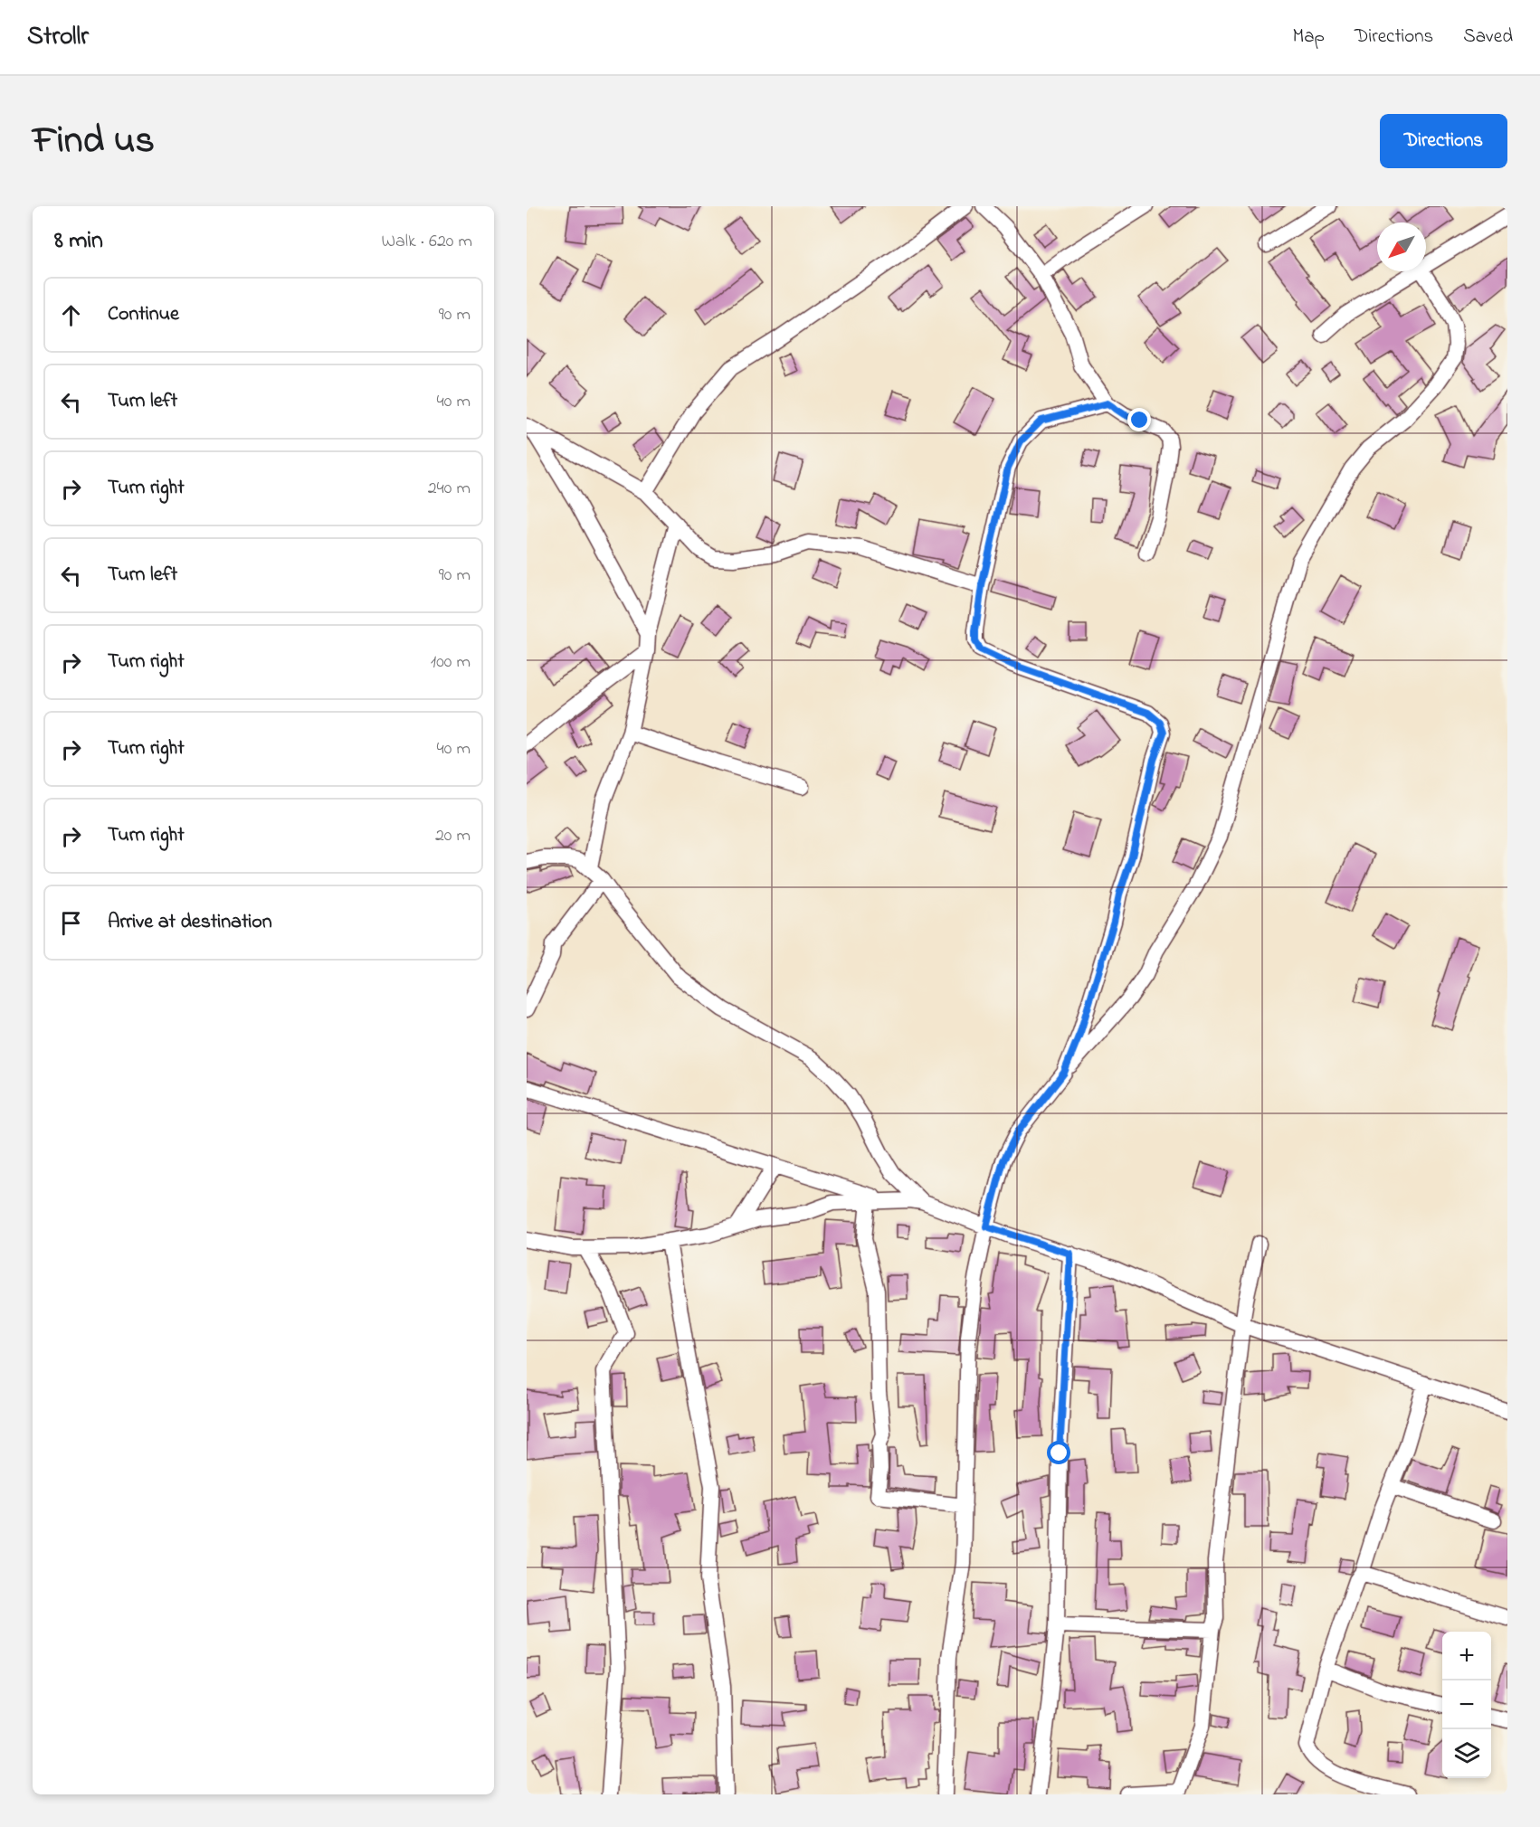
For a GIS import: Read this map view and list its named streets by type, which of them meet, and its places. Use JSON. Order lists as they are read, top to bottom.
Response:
{
  "north": "bottom left",
  "page": {
    "header": "Strollr",
    "nav": ["Map", "Directions", "Saved"],
    "title": "Find us",
    "buttons": "Directions",
    "heading": ["8 min", "Walk · 620 m"],
    "list": [
      ["Continue", "90 m"],
      ["Turn left", "40 m"],
      ["Turn right", "240 m"],
      ["Turn left", "90 m"],
      ["Turn right", "100 m"],
      ["Turn right", "40 m"],
      ["Turn right", "20 m"],
      "Arrive at destination"
    ],
    "map_buttons": ["+", "−"]
  }
}
